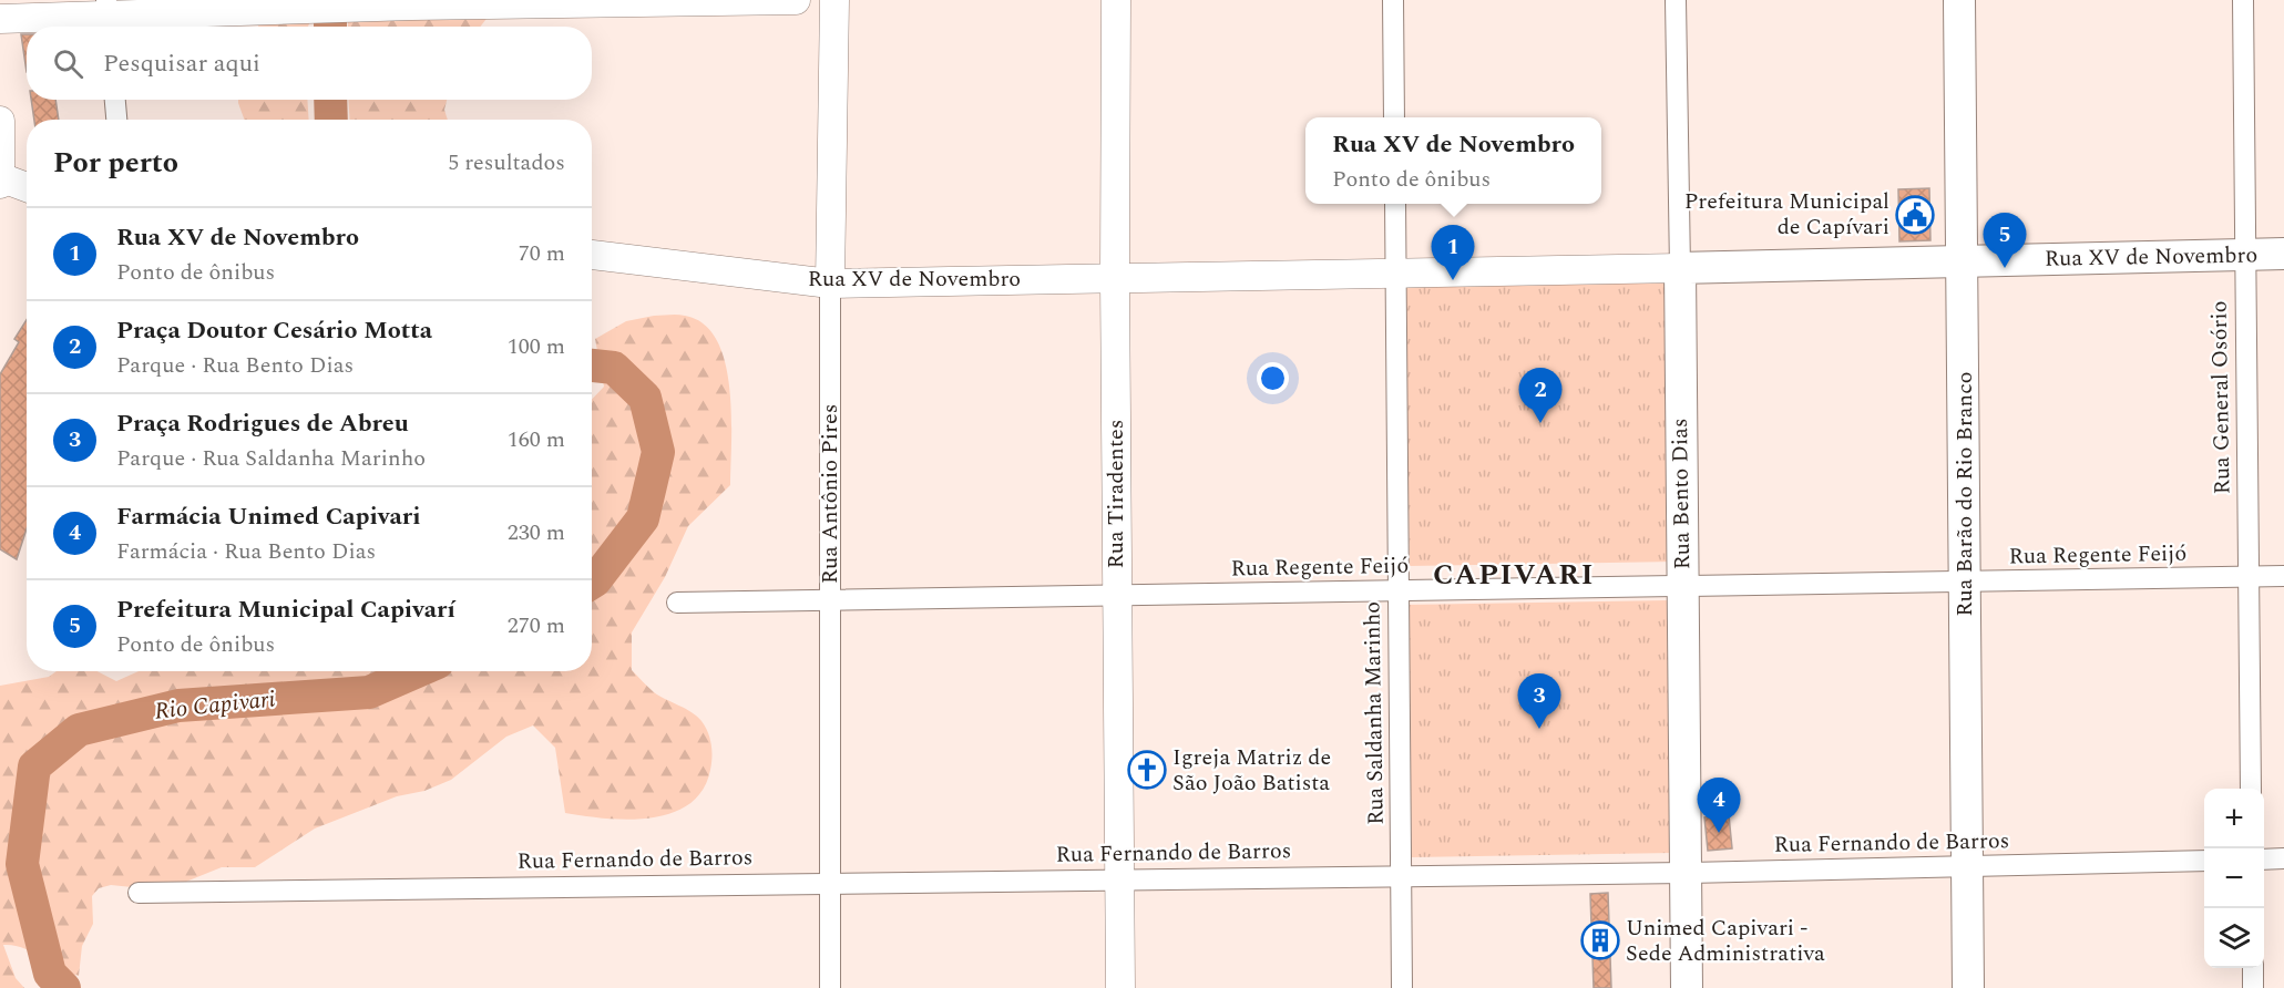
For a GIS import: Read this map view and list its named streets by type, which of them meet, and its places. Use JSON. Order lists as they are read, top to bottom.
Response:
{
  "streets": {
    "main road": [
      "Rua XV de Novembro",
      "Rua Antônio Pires",
      "Rua Tiradentes",
      "Rua Bento Dias",
      "Rua Barão do Rio Branco"
    ],
    "street": [
      "Rua General Osório",
      "Rua Regente Feijó",
      "Rua Saldanha Marinho",
      "Rua Fernando de Barros"
    ]
  },
  "crossings": [
    ["Rua XV de Novembro", "Rua General Osório"],
    ["Rua XV de Novembro", "Rua Antônio Pires"],
    ["Rua XV de Novembro", "Rua Tiradentes"],
    ["Rua XV de Novembro", "Rua Bento Dias"],
    ["Rua XV de Novembro", "Rua Barão do Rio Branco"],
    ["Rua XV de Novembro", "Rua Saldanha Marinho"],
    ["Rua General Osório", "Rua Regente Feijó"],
    ["Rua Antônio Pires", "Rua Regente Feijó"],
    ["Rua Antônio Pires", "Rua Fernando de Barros"],
    ["Rua Tiradentes", "Rua Regente Feijó"],
    ["Rua Tiradentes", "Rua Fernando de Barros"],
    ["Rua Bento Dias", "Rua Regente Feijó"],
    ["Rua Bento Dias", "Rua Fernando de Barros"],
    ["Rua Barão do Rio Branco", "Rua Regente Feijó"],
    ["Rua Barão do Rio Branco", "Rua Fernando de Barros"],
    ["Rua Regente Feijó", "Rua Saldanha Marinho"],
    ["Rua Saldanha Marinho", "Rua Fernando de Barros"]
  ],
  "districts": ["CAPIVARI"],
  "water": ["Rio Capivari"],
  "places": {
    "public building": ["Prefeitura Municipal de Capívari"],
    "church": ["Igreja Matriz de São João Batista"],
    "building": ["Unimed Capivari - Sede Administrativa"]
  },
  "page": {
    "search": "Pesquisar aqui",
    "popup": ["Rua XV de Novembro", "Ponto de ônibus"],
    "heading": ["Por perto", "5 resultados"],
    "list": [
      {
        "mark": "1",
        "name": "Rua XV de Novembro",
        "note": "Ponto de ônibus",
        "value": "70 m"
      },
      {
        "mark": "2",
        "name": "Praça Doutor Cesário Motta",
        "note": "Parque · Rua Bento Dias",
        "value": "100 m"
      },
      {
        "mark": "3",
        "name": "Praça Rodrigues de Abreu",
        "note": "Parque · Rua Saldanha Marinho",
        "value": "160 m"
      },
      {
        "mark": "4",
        "name": "Farmácia Unimed Capivari",
        "note": "Farmácia · Rua Bento Dias",
        "value": "230 m"
      },
      {
        "mark": "5",
        "name": "Prefeitura Municipal Capivarí",
        "note": "Ponto de ônibus",
        "value": "270 m"
      }
    ],
    "pins": [
      "5",
      "1",
      "2",
      "3",
      "4"
    ],
    "map_buttons": ["+", "−"]
  }
}
